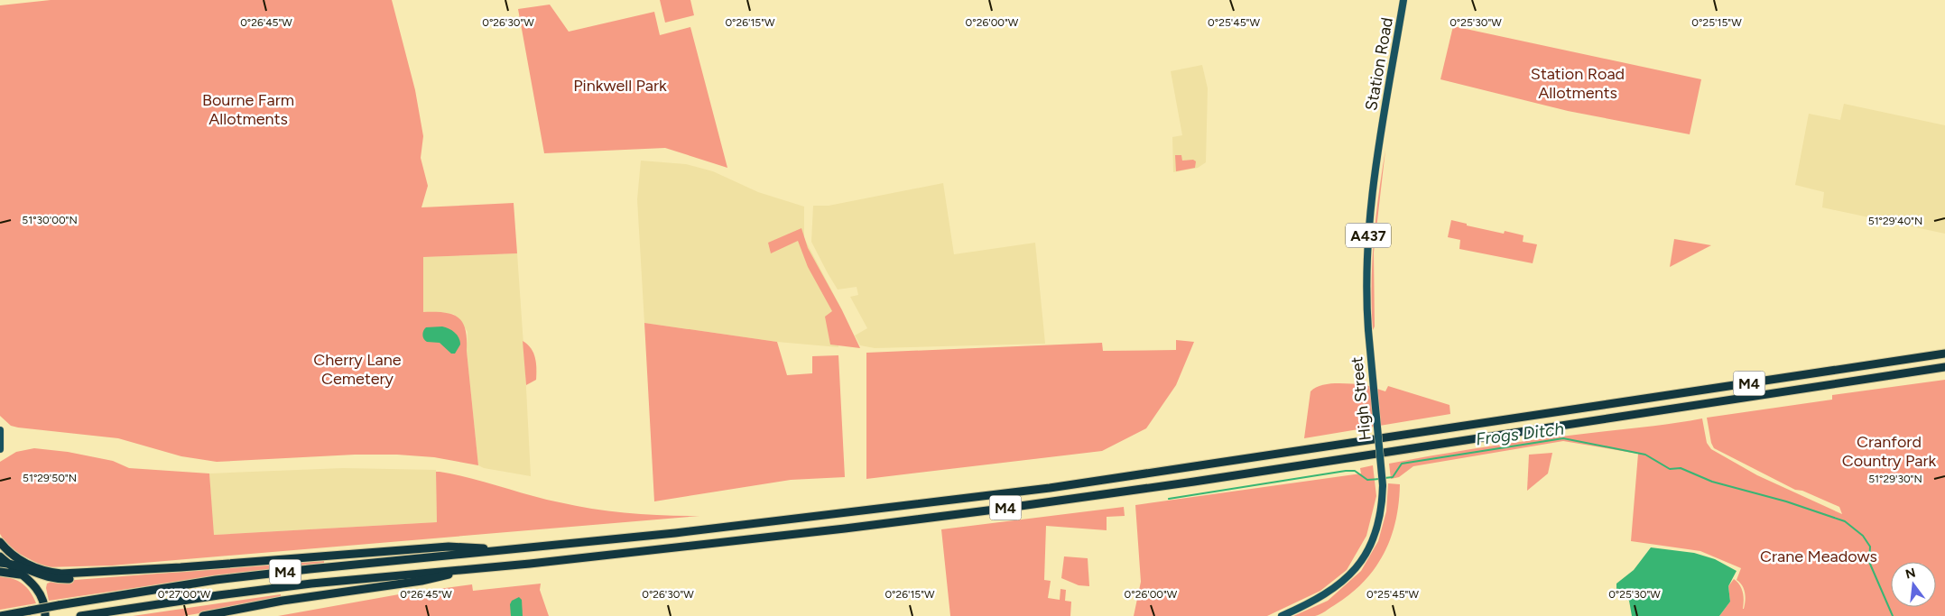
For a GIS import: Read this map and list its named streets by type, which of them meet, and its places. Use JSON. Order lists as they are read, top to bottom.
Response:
{
  "streets": {
    "highway": ["M4"],
    "main road": ["Station Road", "A437", "High Street"]
  },
  "crossings": [
    ["Station Road", "High Street"]
  ],
  "water": ["Frogs Ditch"],
  "parks": [
    "Station Road Allotments",
    "Pinkwell Park",
    "Bourne Farm Allotments",
    "Cherry Lane Cemetery",
    "Cranford Country Park",
    "Crane Meadows"
  ],
  "north": "top",
  "coordinates": [
    "0°26'45\"W",
    "0°26'30\"W",
    "0°26'15\"W",
    "0°26'00\"W",
    "0°25'45\"W",
    "0°25'30\"W",
    "0°25'15\"W",
    "51°30'00\"N",
    "51°29'40\"N",
    "51°29'50\"N",
    "51°29'30\"N",
    "0°27'00\"W"
  ]
}
